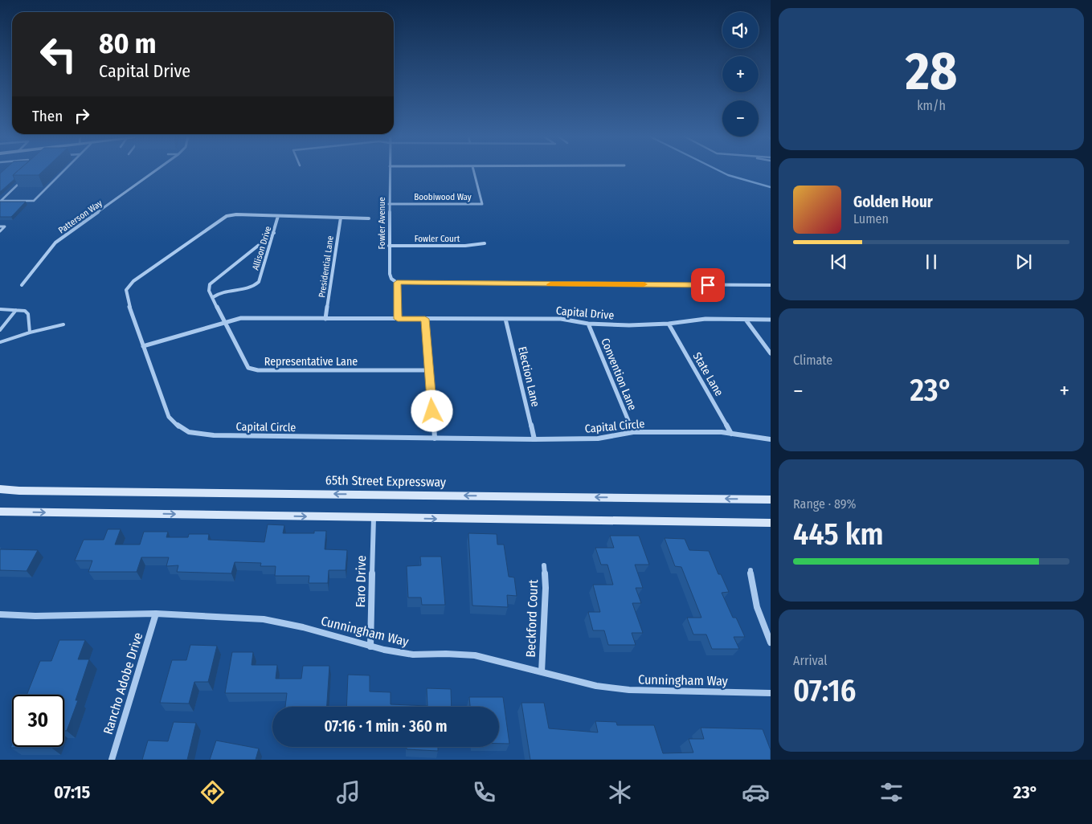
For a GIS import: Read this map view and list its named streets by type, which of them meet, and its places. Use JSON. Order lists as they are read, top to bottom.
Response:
{
  "streets": {
    "main road": ["65th Street Expressway"],
    "street": [
      "Boobiwood Way",
      "Patterson Way",
      "Fowler Avenue",
      "Fowler Court",
      "Allison Drive",
      "Presidential Lane",
      "Capital Drive",
      "Representative Lane",
      "Convention Lane",
      "State Lane",
      "Election Lane",
      "Capital Circle",
      "Faro Drive",
      "Beckford Court",
      "Cunningham Way",
      "Rancho Adobe Drive"
    ]
  },
  "crossings": [
    ["Boobiwood Way", "Fowler Avenue"],
    ["Fowler Avenue", "Fowler Court"],
    ["Allison Drive", "Representative Lane"],
    ["Allison Drive", "Capital Circle"],
    ["Presidential Lane", "Capital Drive"],
    ["Presidential Lane", "Capital Circle"],
    ["Capital Drive", "Representative Lane"],
    ["Capital Drive", "Convention Lane"],
    ["Capital Drive", "State Lane"],
    ["Capital Drive", "Election Lane"],
    ["Capital Drive", "Capital Circle"],
    ["Convention Lane", "Capital Circle"],
    ["State Lane", "Capital Circle"],
    ["Election Lane", "Capital Circle"],
    ["Faro Drive", "Cunningham Way"],
    ["Beckford Court", "Cunningham Way"],
    ["Cunningham Way", "Rancho Adobe Drive"]
  ],
  "page": {
    "tile": [
      ["28", "km/h"],
      "Climate",
      ["Range · 89%", "445 km"],
      ["Arrival", "07:16"]
    ],
    "map_buttons": ["+", "−"],
    "turn": ["80 m", "Capital Drive"],
    "then": "Then",
    "song": ["Golden Hour", "Lumen"],
    "heat": ["−", "23°", "+"],
    "limit": "30",
    "trip": "07:16 · 1 min · 360 m",
    "tabs": ["07:15", "23°"]
  }
}
